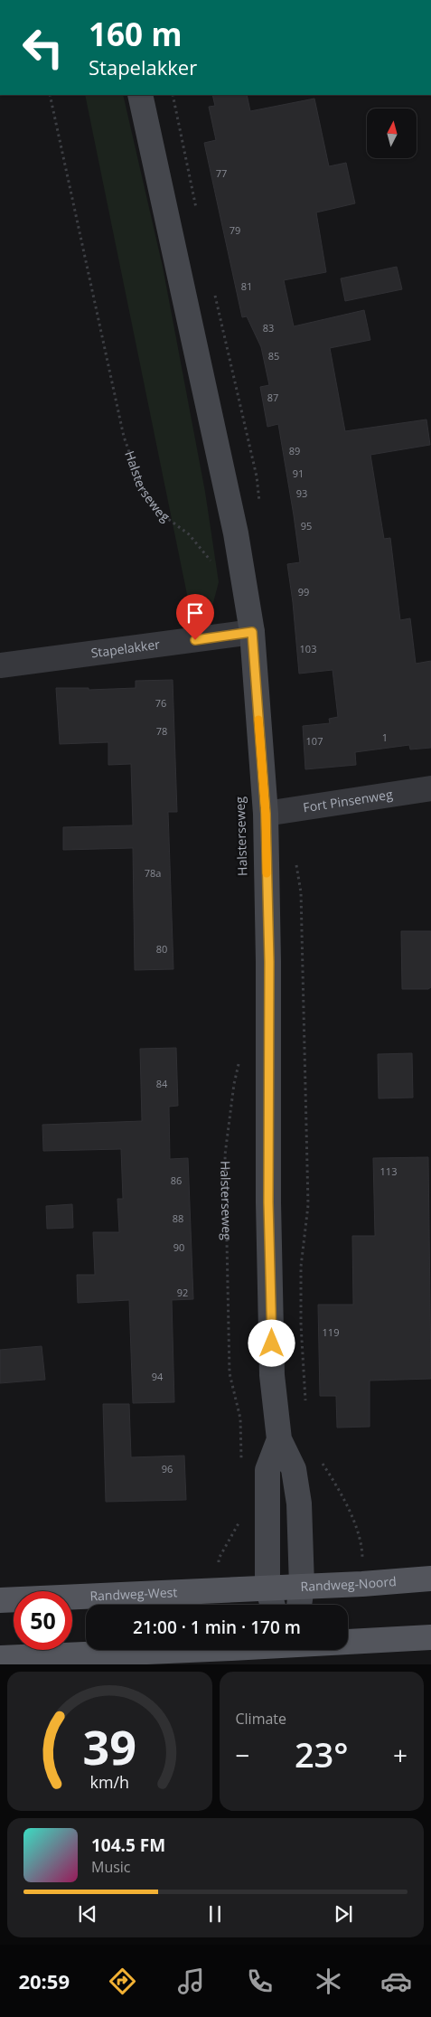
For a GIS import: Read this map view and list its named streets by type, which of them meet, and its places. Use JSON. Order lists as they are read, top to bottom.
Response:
{
  "streets": {
    "main road": ["Halsterseweg", "Randweg-Noord", "Randweg-West"],
    "street": ["Stapelakker", "Fort Pinsenweg"]
  },
  "crossings": [
    ["Halsterseweg", "Stapelakker"],
    ["Halsterseweg", "Fort Pinsenweg"],
    ["Halsterseweg", "Randweg-Noord"],
    ["Halsterseweg", "Randweg-West"],
    ["Randweg-Noord", "Randweg-West"]
  ],
  "house_numbers": [
    "77",
    "79",
    "81",
    "83",
    "85",
    "87",
    "89",
    "91",
    "93",
    "95",
    "99",
    "103",
    "76",
    "78",
    "1",
    "107",
    "78a",
    "80",
    "84",
    "113",
    "86",
    "88",
    "90",
    "92",
    "119",
    "94",
    "96"
  ],
  "north": "top",
  "page": {
    "turn": ["160 m", "Stapelakker"],
    "limit": "50",
    "trip": "21:00 · 1 min · 170 m",
    "tile": "Climate",
    "heat": ["−", "23°", "+"],
    "song": ["104.5 FM", "Music"],
    "tabs": "20:59",
    "gauge": ["39", "km/h"]
  }
}
